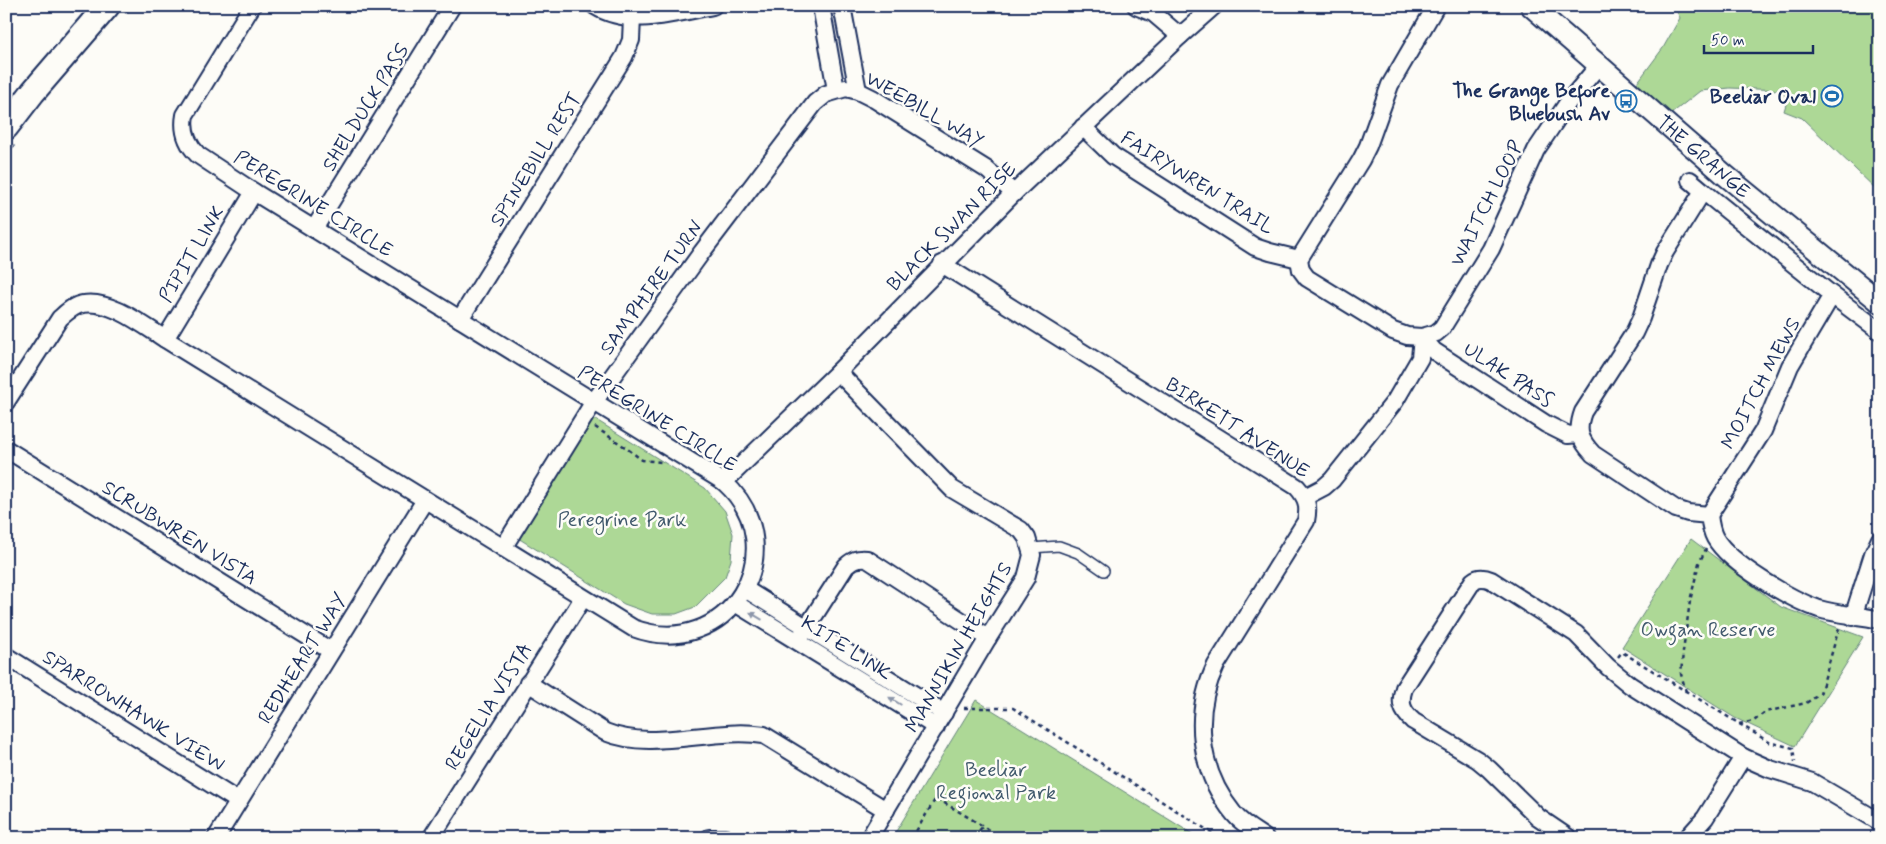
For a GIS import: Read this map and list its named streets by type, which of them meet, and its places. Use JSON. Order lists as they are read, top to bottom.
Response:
{
  "streets": {
    "street": [
      "SHELDUCK PASS",
      "WEEBILL WAY",
      "THE GRANGE",
      "SPINEBILL REST",
      "FAIRYWREN TRAIL",
      "PEREGRINE CIRCLE",
      "WAITCH LOOP",
      "BLACK SWAN RISE",
      "PIPIT LINK",
      "SAMPHIRE TURN",
      "ULAK PASS",
      "MOITCH MEWS",
      "BIRKETT AVENUE",
      "SCRUBWREN VISTA",
      "KITE LINK",
      "MANNIKIN HEIGHTS",
      "REDHEART WAY",
      "REGELIA VISTA",
      "SPARROWHAWK VIEW"
    ]
  },
  "crossings": [
    ["SHELDUCK PASS", "PEREGRINE CIRCLE"],
    ["WEEBILL WAY", "BLACK SWAN RISE"],
    ["WEEBILL WAY", "SAMPHIRE TURN"],
    ["THE GRANGE", "WAITCH LOOP"],
    ["SPINEBILL REST", "PEREGRINE CIRCLE"],
    ["FAIRYWREN TRAIL", "BLACK SWAN RISE"],
    ["PEREGRINE CIRCLE", "BLACK SWAN RISE"],
    ["PEREGRINE CIRCLE", "PIPIT LINK"],
    ["PEREGRINE CIRCLE", "SAMPHIRE TURN"],
    ["PEREGRINE CIRCLE", "KITE LINK"],
    ["PEREGRINE CIRCLE", "REDHEART WAY"],
    ["PEREGRINE CIRCLE", "REGELIA VISTA"],
    ["WAITCH LOOP", "ULAK PASS"],
    ["BLACK SWAN RISE", "BIRKETT AVENUE"],
    ["BLACK SWAN RISE", "MANNIKIN HEIGHTS"],
    ["SCRUBWREN VISTA", "REDHEART WAY"],
    ["KITE LINK", "MANNIKIN HEIGHTS"],
    ["REDHEART WAY", "SPARROWHAWK VIEW"]
  ],
  "parks": ["Peregrine Park", "Owgan Reserve", "Beeliar Regional Park"],
  "places": {
    "sports": ["Beeliar Oval"],
    "bus stop": ["The Grange Before Bluebush Av"]
  },
  "scale_bar": "50 m"
}
